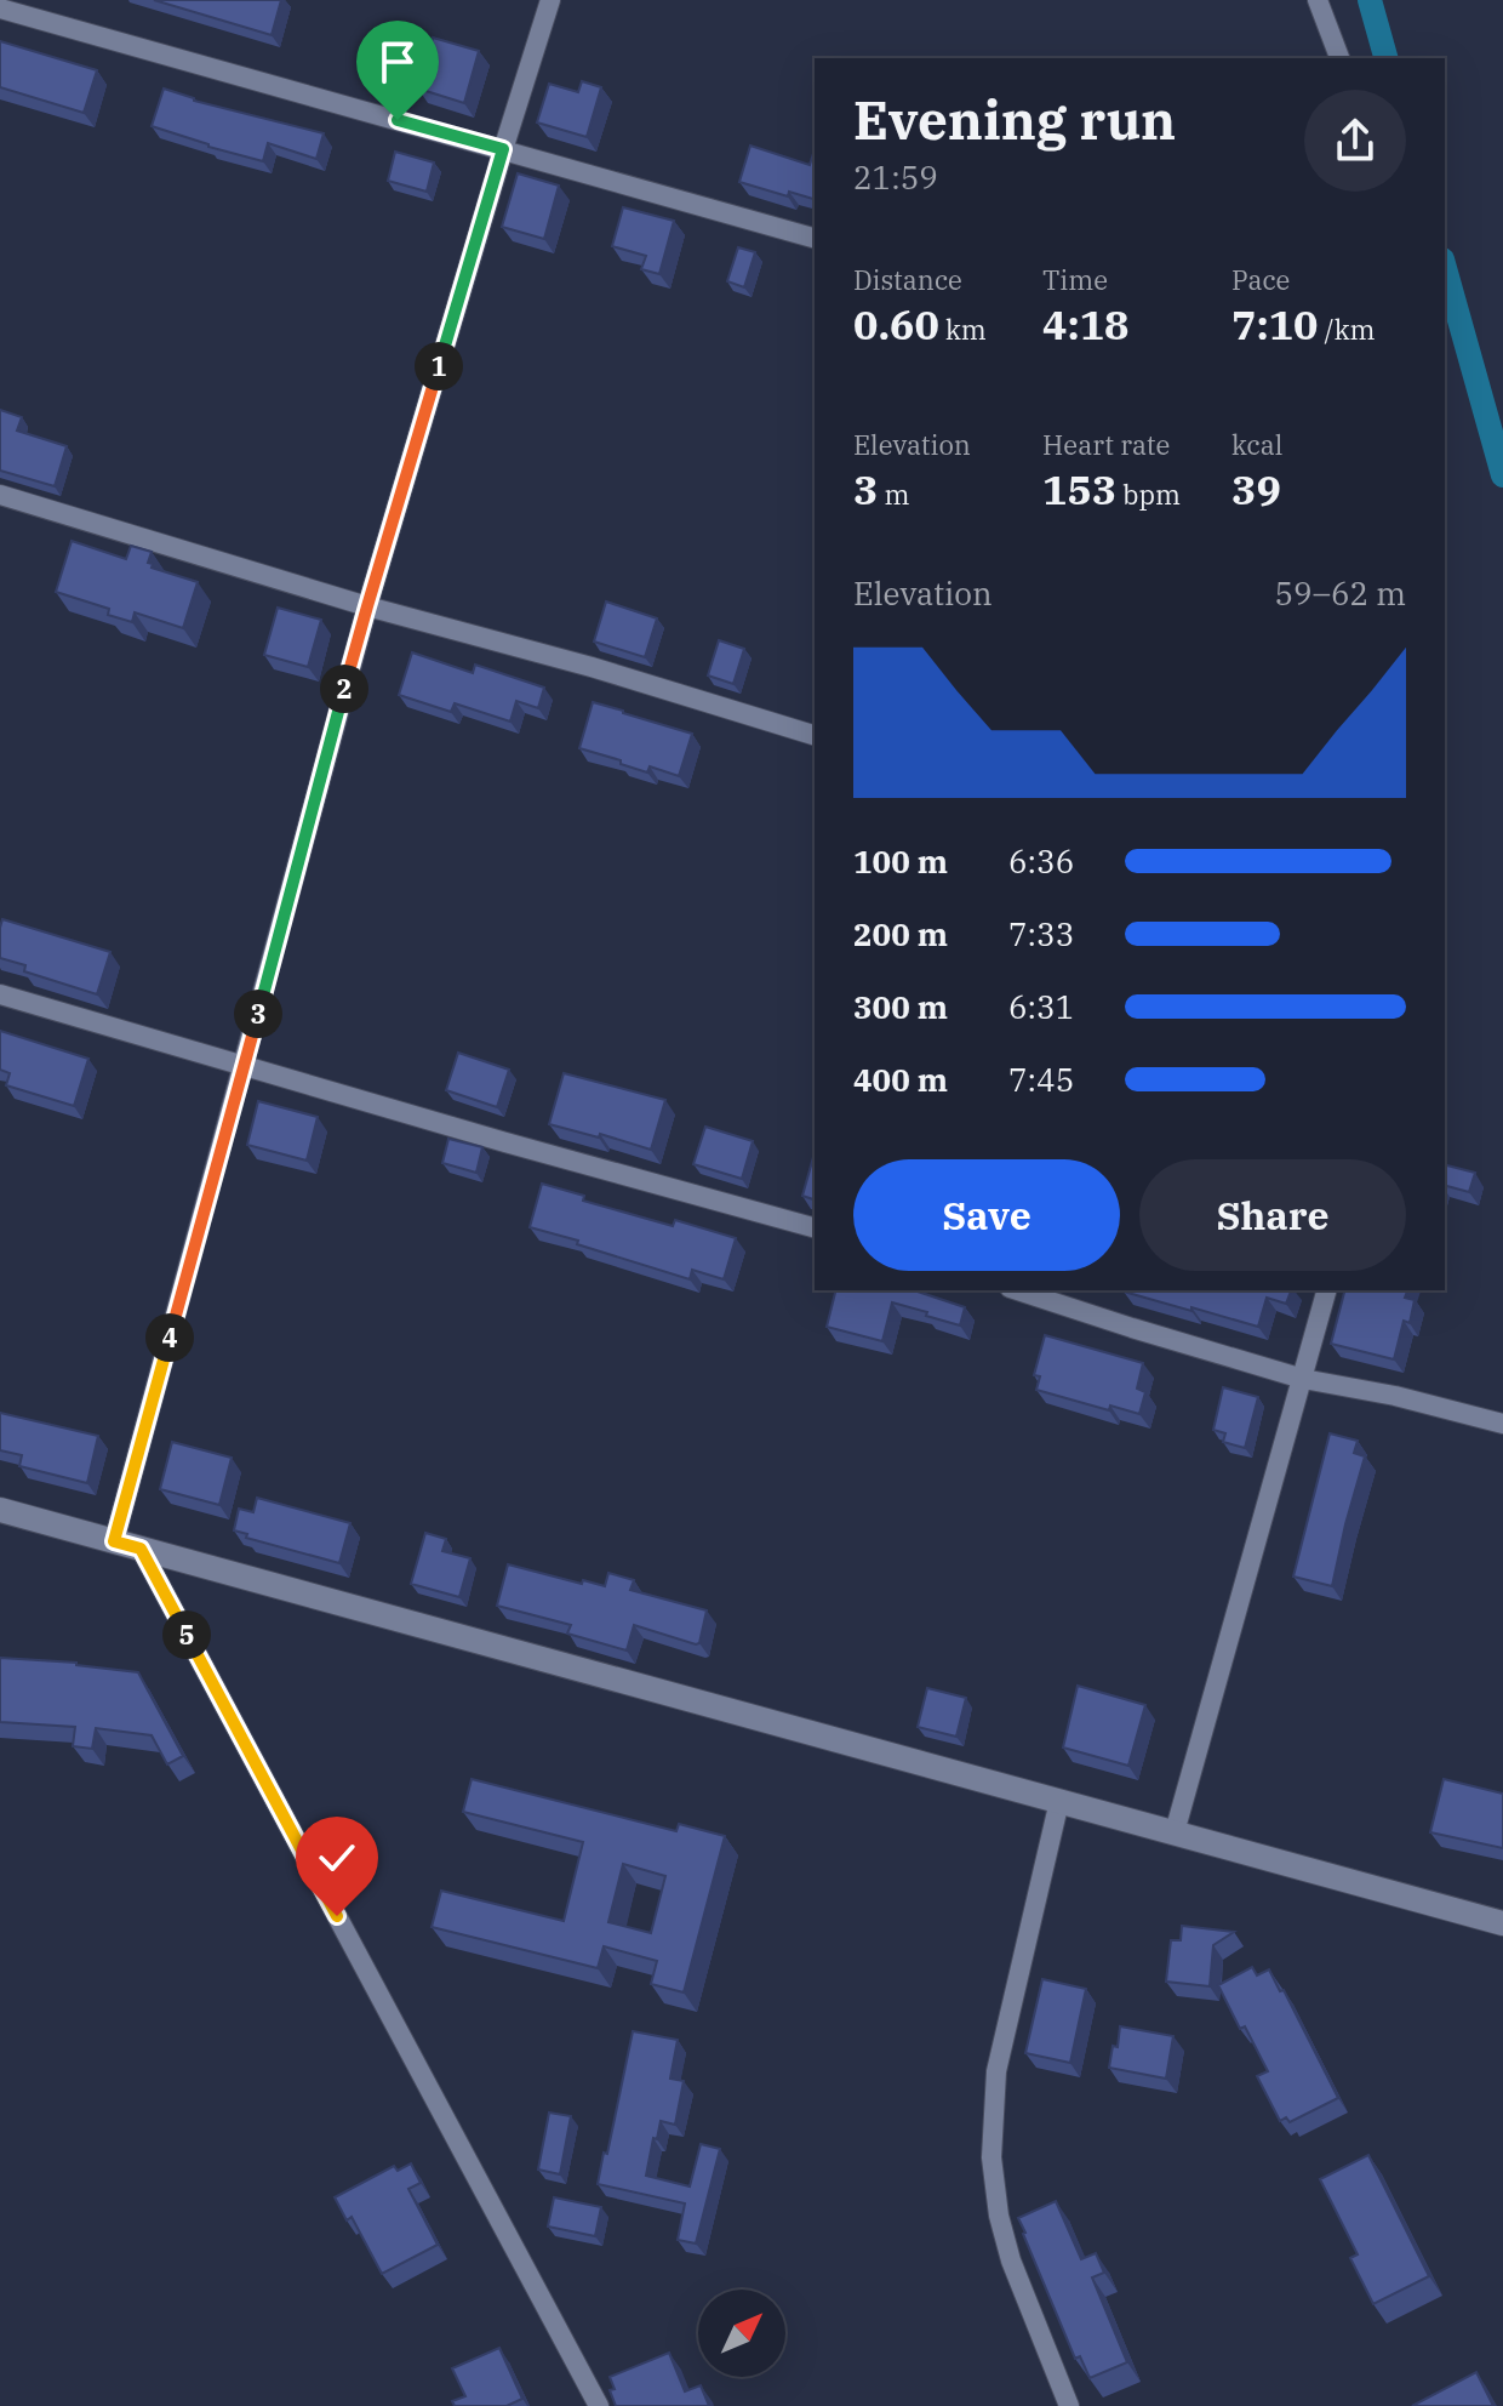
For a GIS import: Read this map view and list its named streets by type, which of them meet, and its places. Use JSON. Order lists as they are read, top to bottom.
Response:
{
  "north": "top right",
  "page": {
    "heading": ["Evening run", "21:59"],
    "stats": [
      ["Distance", "0.60 km"],
      ["Time", "4:18"],
      ["Pace", "7:10 /km"],
      ["Elevation", "3 m"],
      ["Heart rate", "153 bpm"],
      ["kcal", "39"]
    ],
    "pins": [
      "1",
      "2",
      "3",
      "4",
      "5"
    ],
    "chart": ["Elevation", "59–62 m"],
    "list": [
      {
        "name": "100 m",
        "note": "6:36"
      },
      {
        "name": "200 m",
        "note": "7:33"
      },
      {
        "name": "300 m",
        "note": "6:31"
      },
      {
        "name": "400 m",
        "note": "7:45"
      }
    ],
    "buttons": ["Save", "Share"]
  }
}
